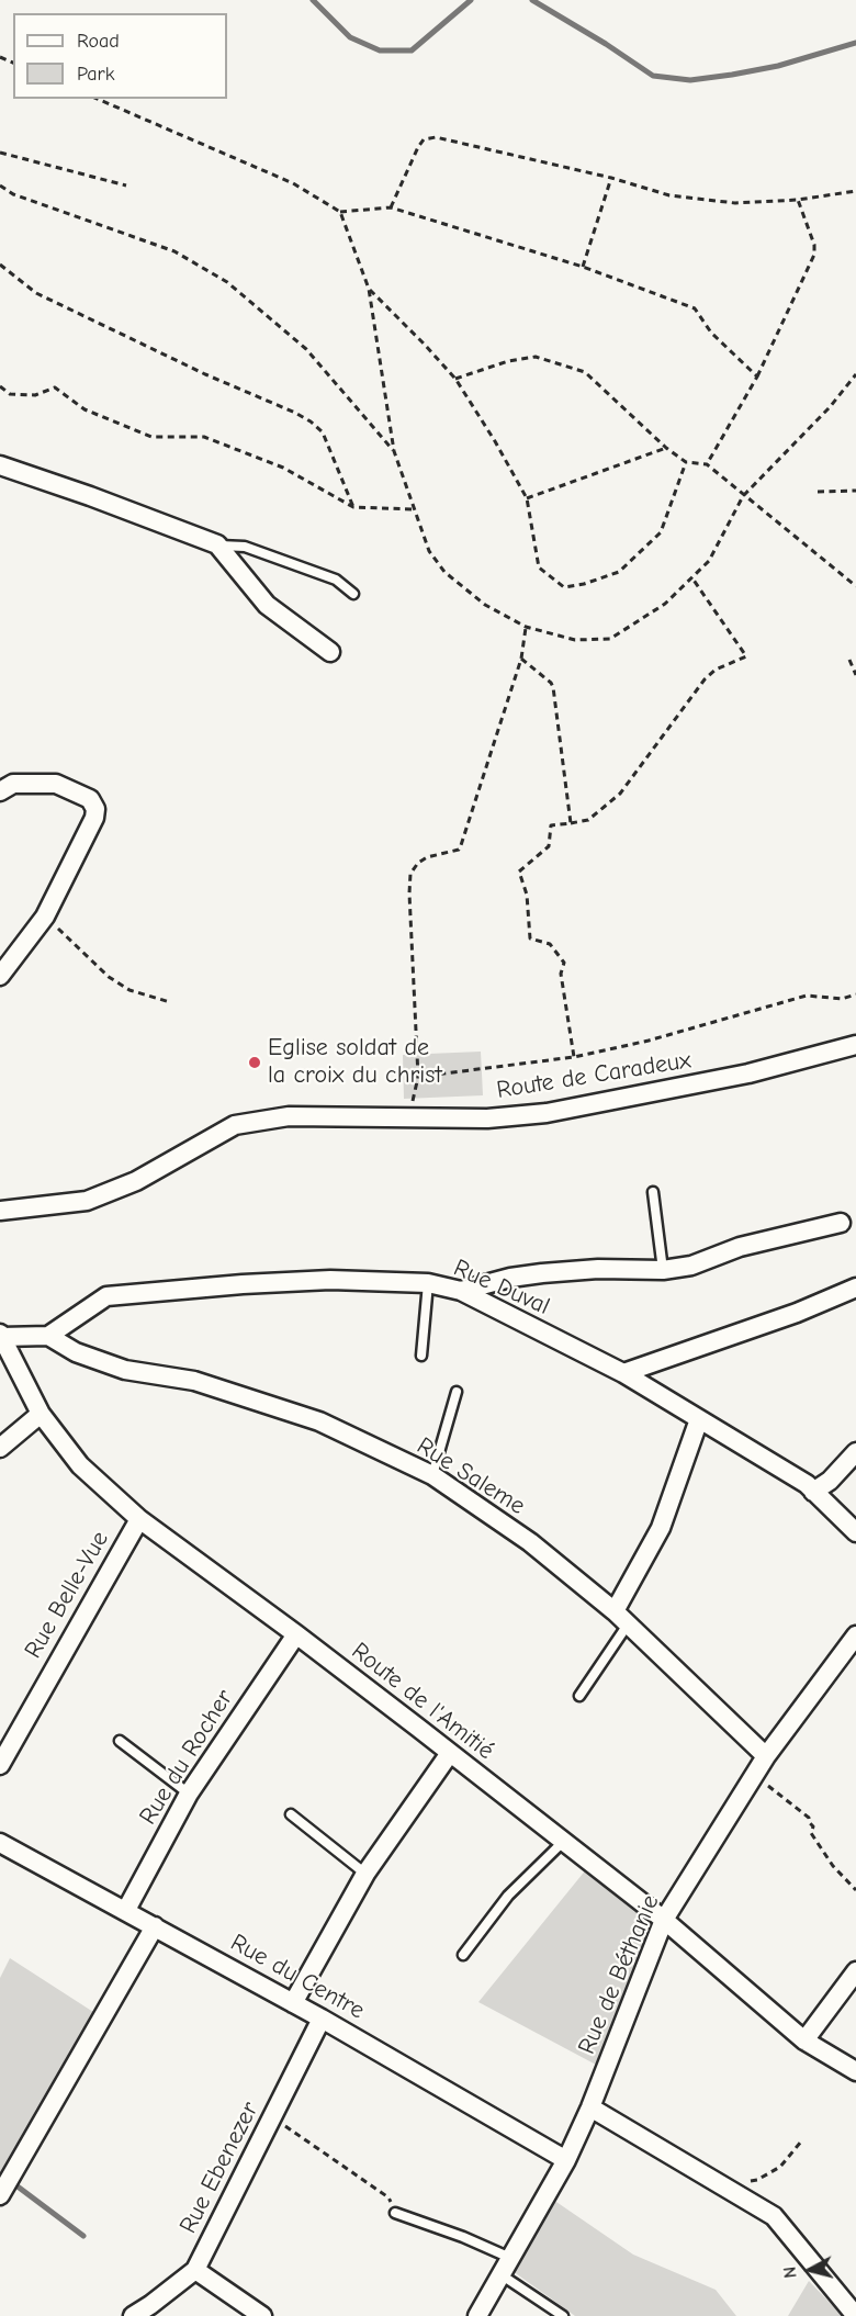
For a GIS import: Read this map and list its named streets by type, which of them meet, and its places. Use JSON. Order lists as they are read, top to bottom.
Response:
{
  "streets": {
    "street": [
      "Route de Caradeux",
      "Rue Duval",
      "Rue Saleme",
      "Rue Belle-Vue",
      "Route de l'Amitié",
      "Rue du Rocher",
      "Rue de Béthanie",
      "Rue du Centre",
      "Rue Ebenezer"
    ]
  },
  "crossings": [
    ["Rue Duval", "Rue Saleme"],
    ["Rue Saleme", "Rue de Béthanie"],
    ["Rue Belle-Vue", "Route de l'Amitié"],
    ["Route de l'Amitié", "Rue du Rocher"],
    ["Route de l'Amitié", "Rue de Béthanie"],
    ["Rue du Rocher", "Rue du Centre"],
    ["Rue de Béthanie", "Rue du Centre"],
    ["Rue du Centre", "Rue Ebenezer"]
  ],
  "places": ["Eglise soldat de la croix du christ"],
  "legend": ["Road", "Park"],
  "north": "left"
}
